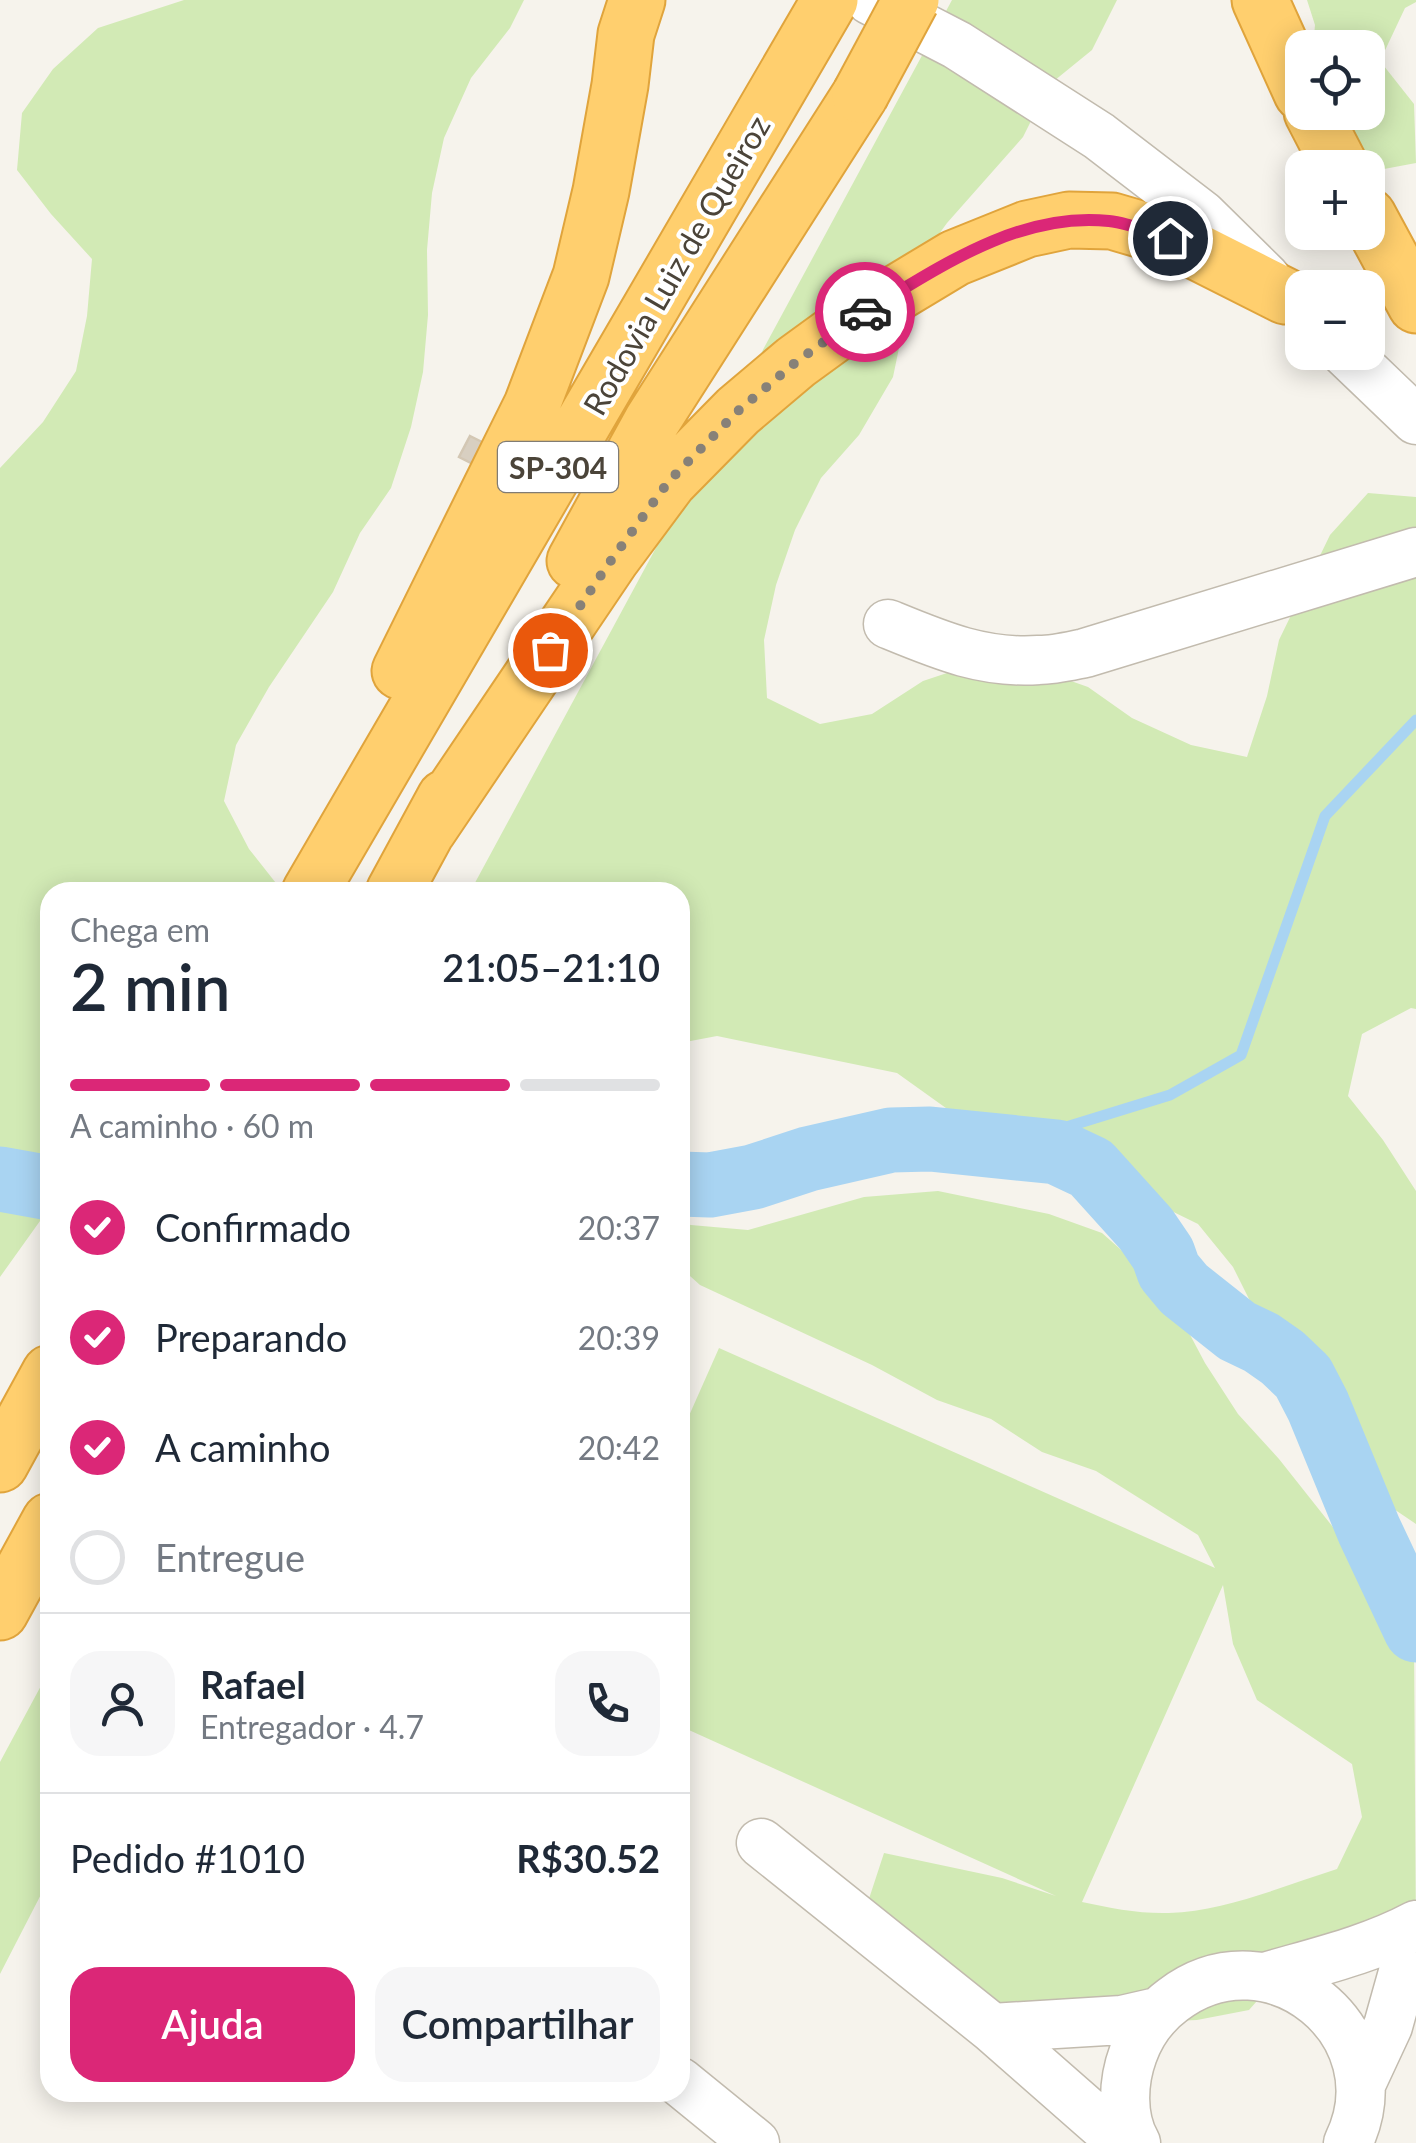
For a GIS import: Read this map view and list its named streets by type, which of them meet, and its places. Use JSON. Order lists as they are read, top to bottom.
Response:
{
  "streets": {
    "highway": ["Rodovia Luiz de Queiroz", "SP-304"]
  },
  "page": {
    "map_buttons": ["+", "−"],
    "heading": ["2 min", "Chega em", "21:05–21:10"],
    "panel": [
      "Rafael",
      "Entregador · 4.7",
      "Pedido #1010",
      "R$30.52"
    ],
    "bar": "A caminho · 60 m",
    "list": [
      ["Confirmado", "20:37"],
      ["Preparando", "20:39"],
      ["A caminho", "20:42"],
      "Entregue"
    ],
    "buttons": ["Ajuda", "Compartilhar"]
  }
}
